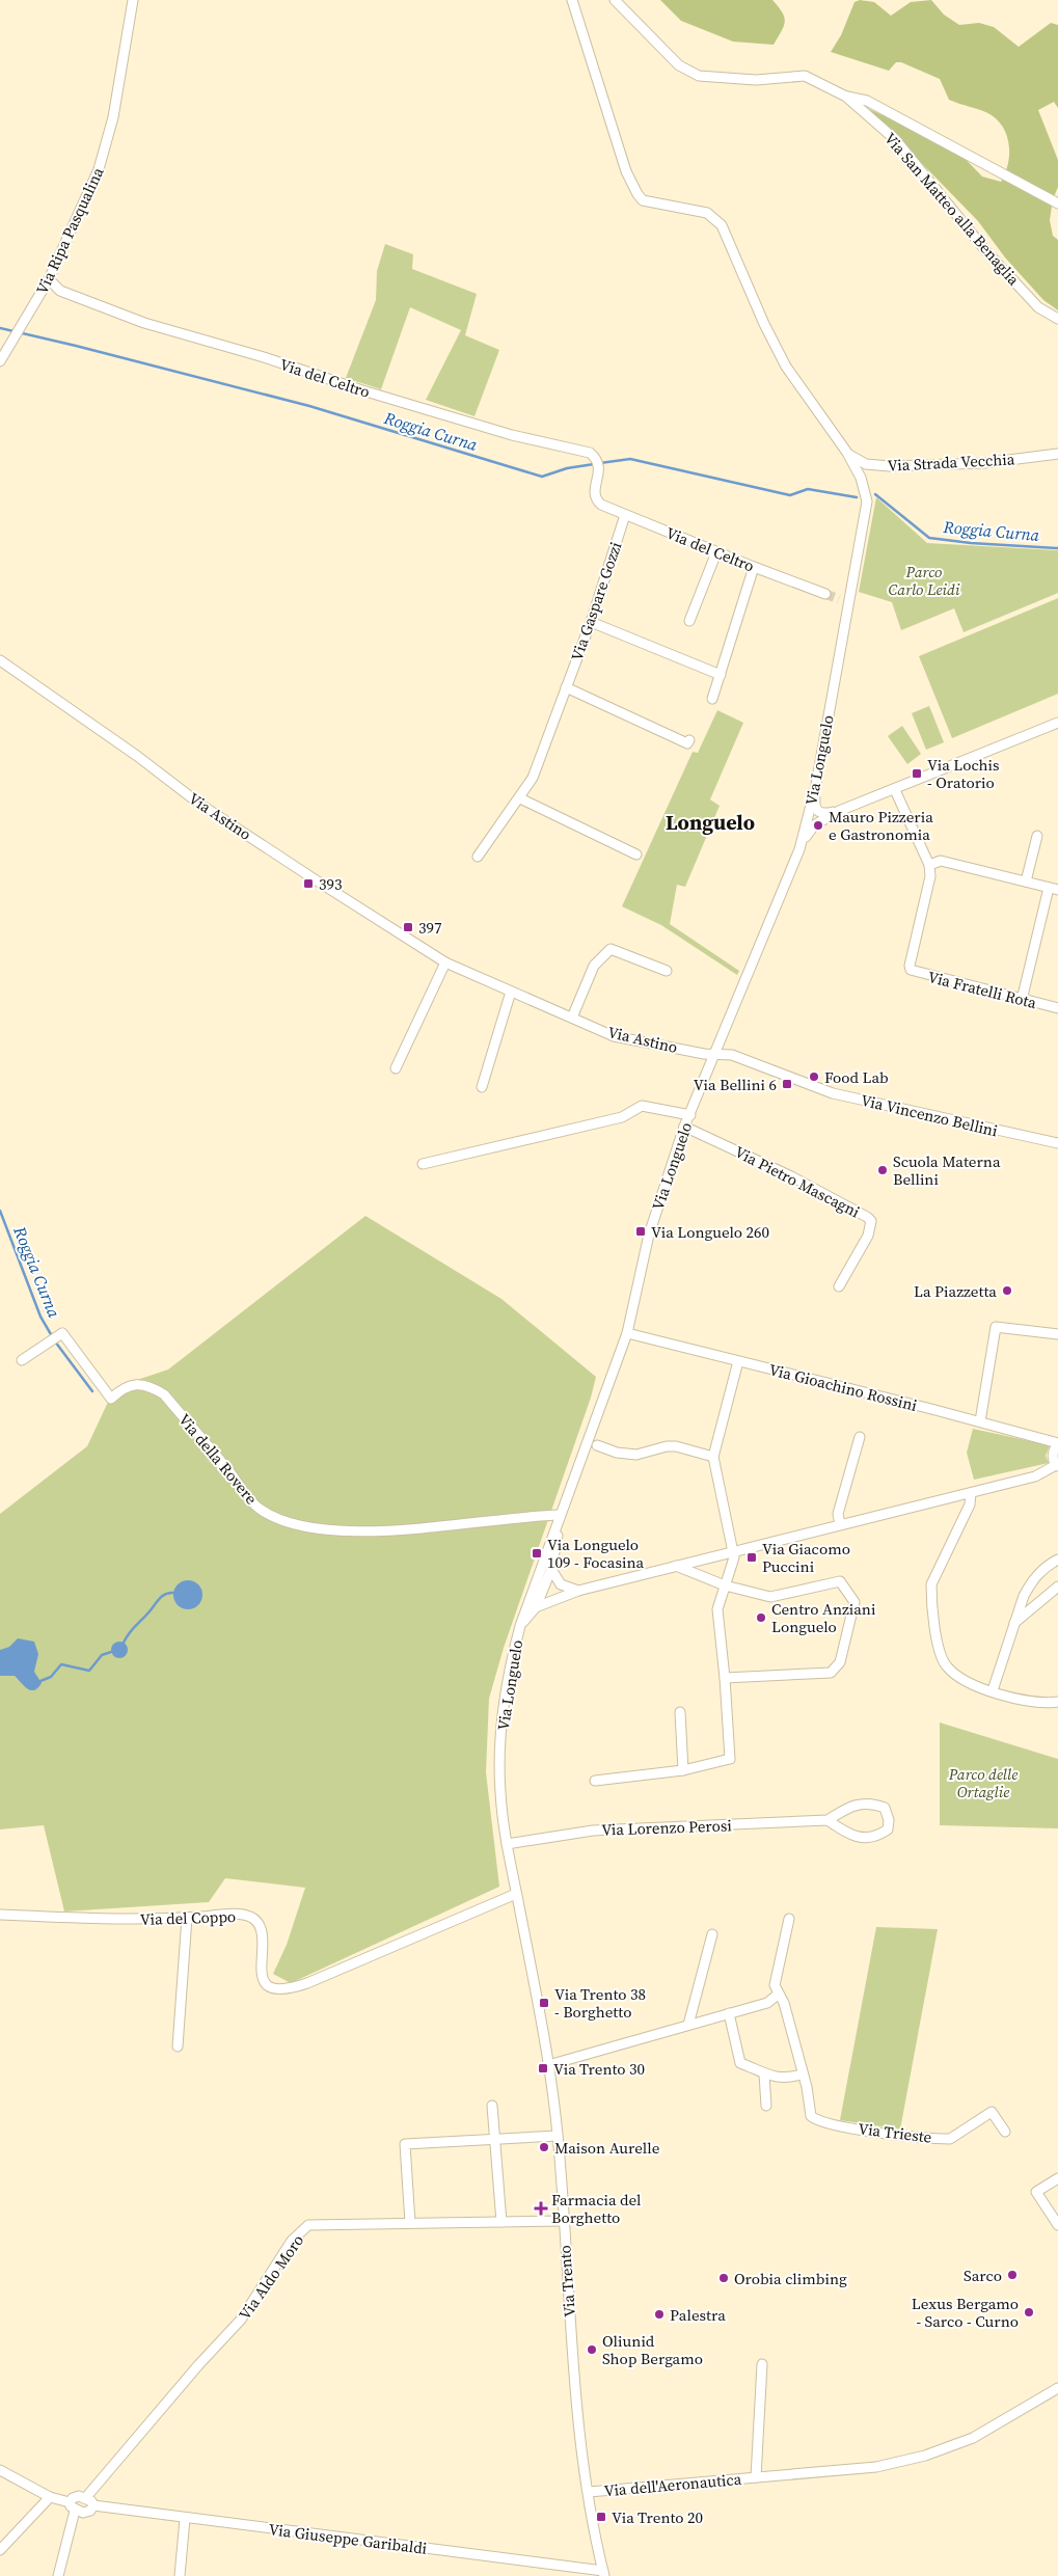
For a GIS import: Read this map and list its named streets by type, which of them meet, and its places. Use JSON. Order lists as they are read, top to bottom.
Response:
{
  "streets": {
    "street": [
      "Via San Matteo alla Benaglia",
      "Via Ripa Pasqualina",
      "Via del Celtro",
      "Via Strada Vecchia",
      "Via Gaspare Gozzi",
      "Via Longuelo",
      "Via Astino",
      "Via Fratelli Rota",
      "Via Vincenzo Bellini",
      "Via Pietro Mascagni",
      "Via Gioachino Rossini",
      "Via della Rovere",
      "Via Lorenzo Perosi",
      "Via del Coppo",
      "Via Trieste",
      "Via Aldo Moro",
      "Via Trento",
      "Via dell'Aeronautica",
      "Via Giuseppe Garibaldi"
    ]
  },
  "crossings": [
    ["Via Ripa Pasqualina", "Via del Celtro"],
    ["Via del Celtro", "Via Gaspare Gozzi"],
    ["Via Strada Vecchia", "Via Longuelo"],
    ["Via Longuelo", "Via Astino"],
    ["Via Longuelo", "Via Vincenzo Bellini"],
    ["Via Longuelo", "Via Pietro Mascagni"],
    ["Via Longuelo", "Via Gioachino Rossini"],
    ["Via Longuelo", "Via della Rovere"],
    ["Via Longuelo", "Via Lorenzo Perosi"],
    ["Via Longuelo", "Via del Coppo"],
    ["Via Longuelo", "Via Trento"],
    ["Via Astino", "Via Vincenzo Bellini"],
    ["Via del Coppo", "Via Trento"],
    ["Via Aldo Moro", "Via Trento"],
    ["Via Trento", "Via dell'Aeronautica"],
    ["Via Trento", "Via Giuseppe Garibaldi"]
  ],
  "districts": ["Longuelo"],
  "water": ["Roggia Curna"],
  "parks": ["Parco Carlo Leidi", "Parco delle Ortaglie"],
  "places": {
    "transit": [
      "Via Lochis - Oratorio",
      "393",
      "397",
      "Via Bellini 6",
      "Via Longuelo 260",
      "Via Longuelo 109 - Focasina",
      "Via Giacomo Puccini",
      "Via Trento 38 - Borghetto",
      "Via Trento 30",
      "Via Trento 20"
    ],
    "other": [
      "Mauro Pizzeria e Gastronomia",
      "Food Lab",
      "Scuola Materna Bellini",
      "La Piazzetta",
      "Centro Anziani Longuelo",
      "Maison Aurelle",
      "Sarco",
      "Orobia climbing",
      "Lexus Bergamo - Sarco - Curno",
      "Palestra",
      "Oliunid Shop Bergamo"
    ],
    "health": ["Farmacia del Borghetto"]
  }
}
